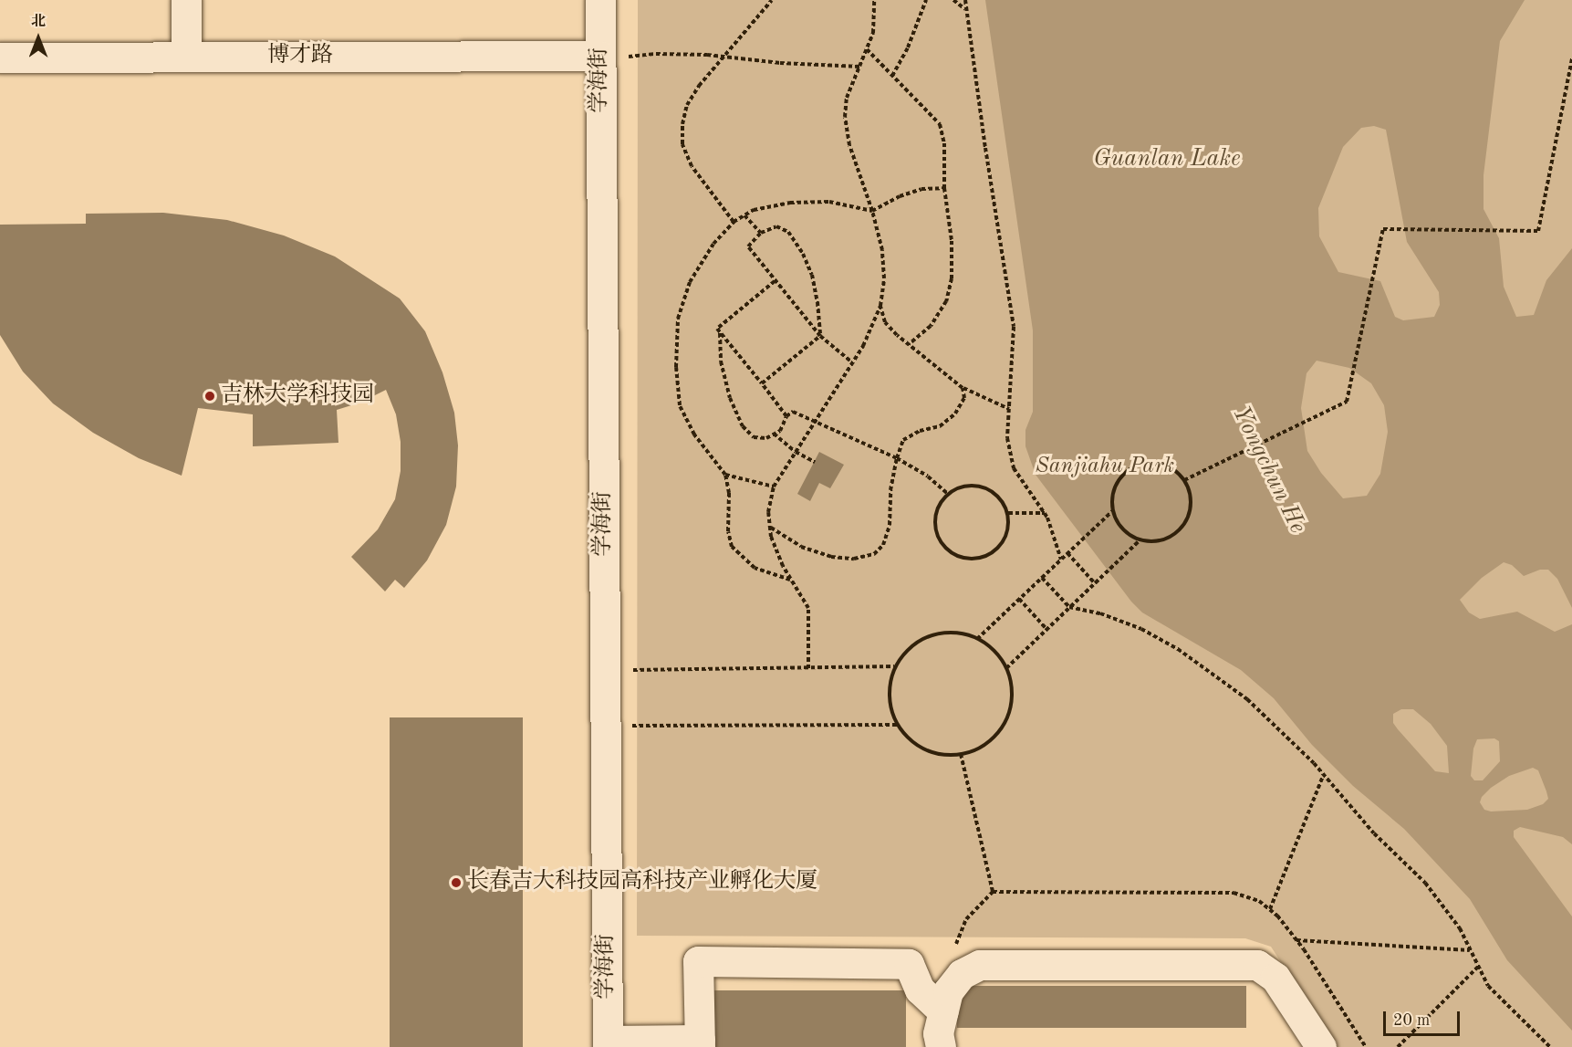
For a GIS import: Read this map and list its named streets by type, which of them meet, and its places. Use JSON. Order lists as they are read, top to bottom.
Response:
{
  "streets": {
    "street": ["博才路", "学海街"]
  },
  "crossings": [
    ["博才路", "学海街"]
  ],
  "water": ["Guanlan Lake", "Yongchun He"],
  "parks": ["Sanjiahu Park"],
  "places": ["吉林大学科技园", "长春吉大科技园高科技产业孵化大厦"],
  "scale_bar": "20 m",
  "north": "top"
}
